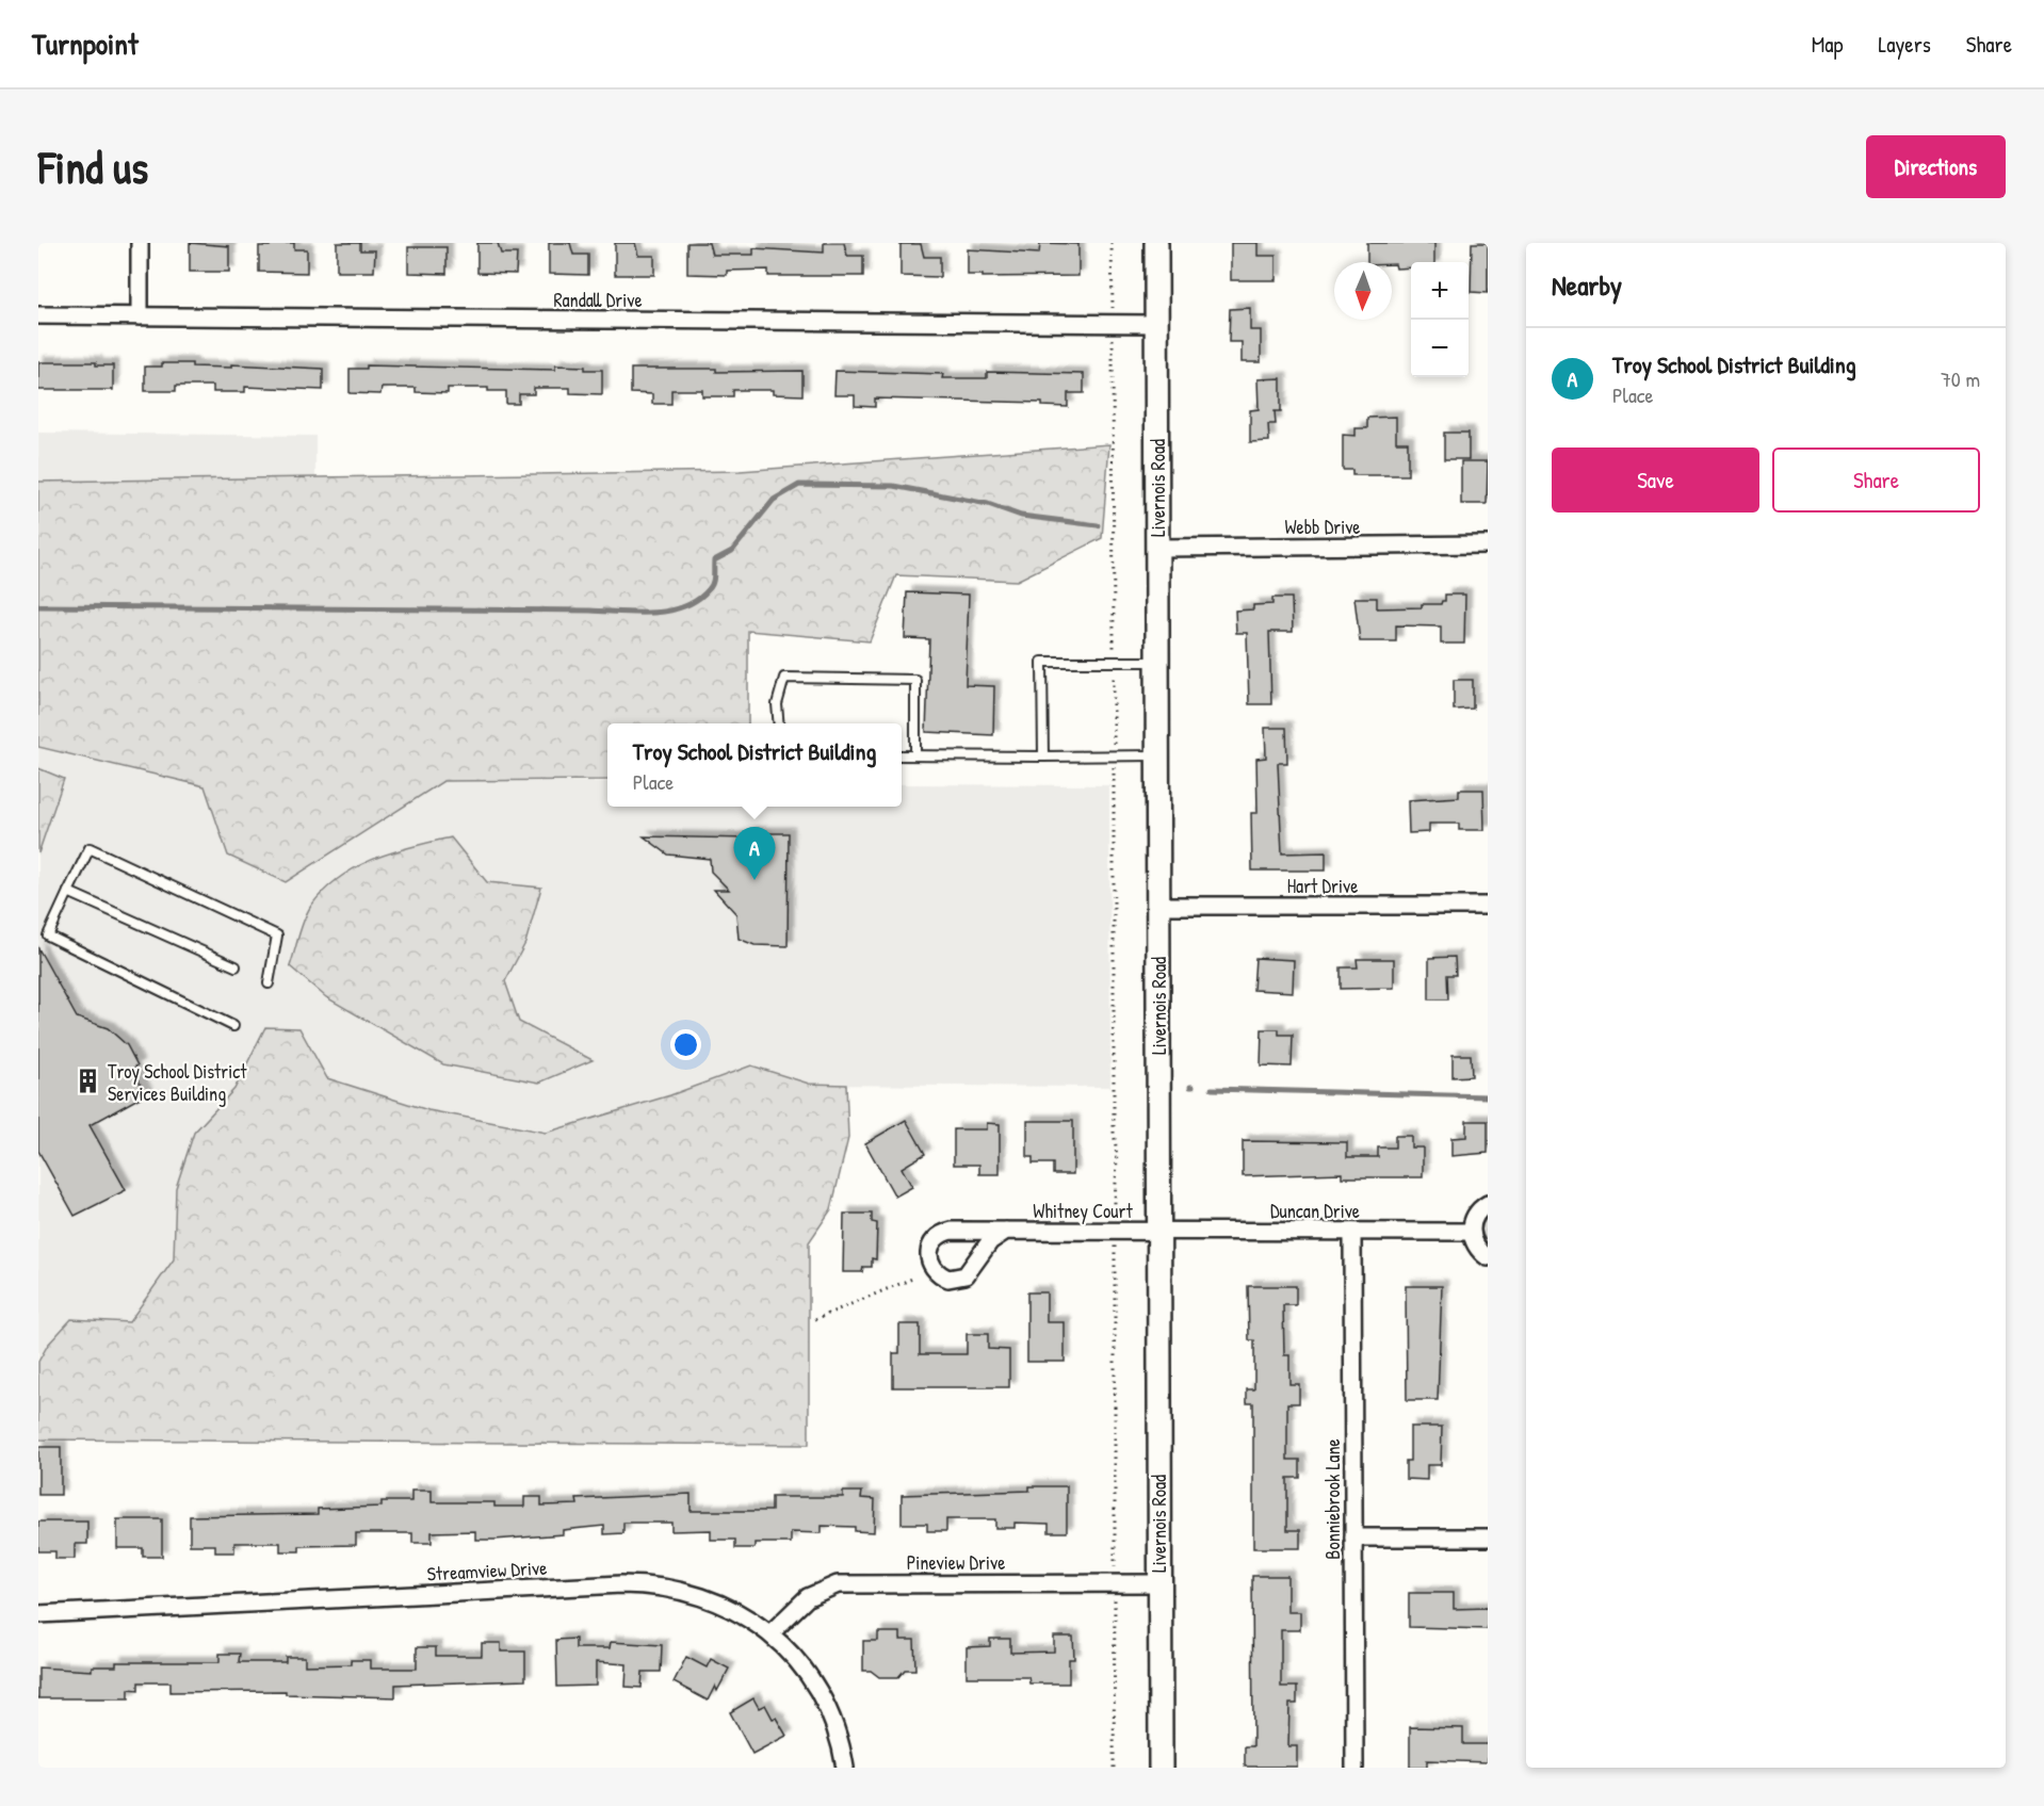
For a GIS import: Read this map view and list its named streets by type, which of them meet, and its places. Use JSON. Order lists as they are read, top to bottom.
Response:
{
  "streets": {
    "main road": ["Livernois Road"],
    "street": [
      "Randall Drive",
      "Webb Drive",
      "Hart Drive",
      "Whitney Court",
      "Duncan Drive",
      "Bonniebrook Lane",
      "Pineview Drive",
      "Streamview Drive"
    ]
  },
  "crossings": [
    ["Randall Drive", "Livernois Road"],
    ["Livernois Road", "Webb Drive"],
    ["Livernois Road", "Hart Drive"],
    ["Livernois Road", "Whitney Court"],
    ["Livernois Road", "Duncan Drive"],
    ["Livernois Road", "Pineview Drive"],
    ["Whitney Court", "Duncan Drive"],
    ["Duncan Drive", "Bonniebrook Lane"],
    ["Pineview Drive", "Streamview Drive"]
  ],
  "places": {
    "building": ["Troy School District Services Building"]
  },
  "north": "bottom",
  "page": {
    "header": "Turnpoint",
    "nav": ["Map", "Layers", "Share"],
    "buttons": [
      "Directions",
      ["Save", "Share"]
    ],
    "title": "Find us",
    "heading": "Nearby",
    "map_buttons": ["+", "−"],
    "list": [
      {
        "mark": "A",
        "name": "Troy School District Building",
        "note": "Place",
        "value": "70 m"
      }
    ],
    "popup": ["Troy School District Building", "Place"],
    "pins": "A"
  }
}
